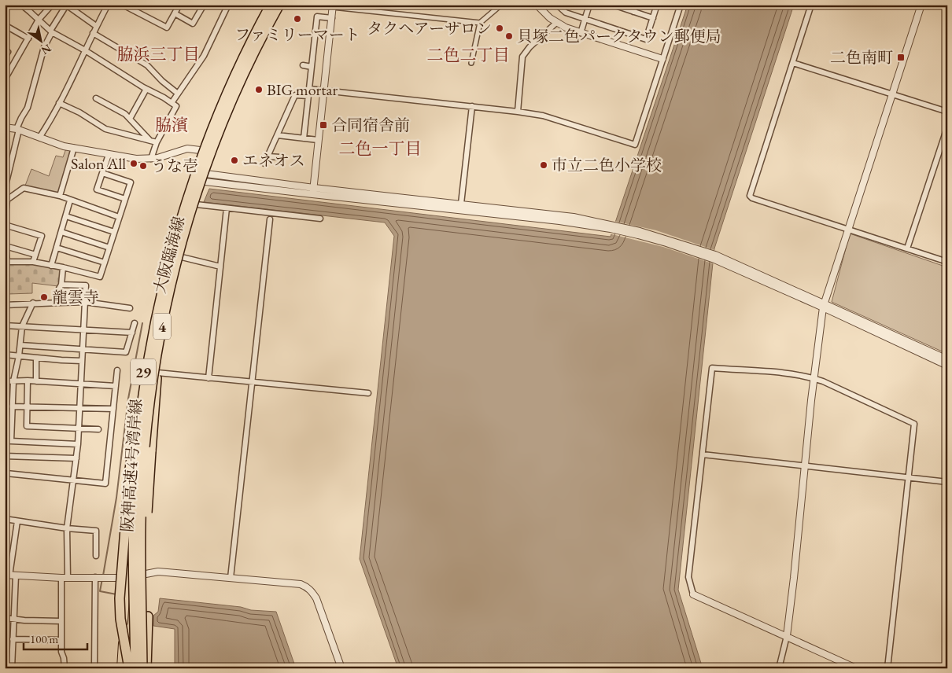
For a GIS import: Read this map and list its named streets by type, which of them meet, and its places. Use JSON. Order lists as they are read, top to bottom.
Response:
{
  "streets": {
    "highway": ["4", "阪神高速4号湾岸線"],
    "main road": ["大阪臨海線", "29"]
  },
  "crossings": [
    ["大阪臨海線", "阪神高速4号湾岸線"]
  ],
  "districts": [
    "脇浜三丁目",
    "二色二丁目",
    "脇濱",
    "二色一丁目"
  ],
  "places": {
    "other": [
      "ファミリーマート",
      "タクヘアーサロン",
      "貝塚二色パークタウン郵便局",
      "BIG mortar",
      "エネオス",
      "Salon All",
      "市立二色小学校",
      "うな壱",
      "龍雲寺"
    ],
    "transit": ["二色南町", "合同宿舎前"]
  },
  "scale_bar": "100 m",
  "north": "bottom right"
}
